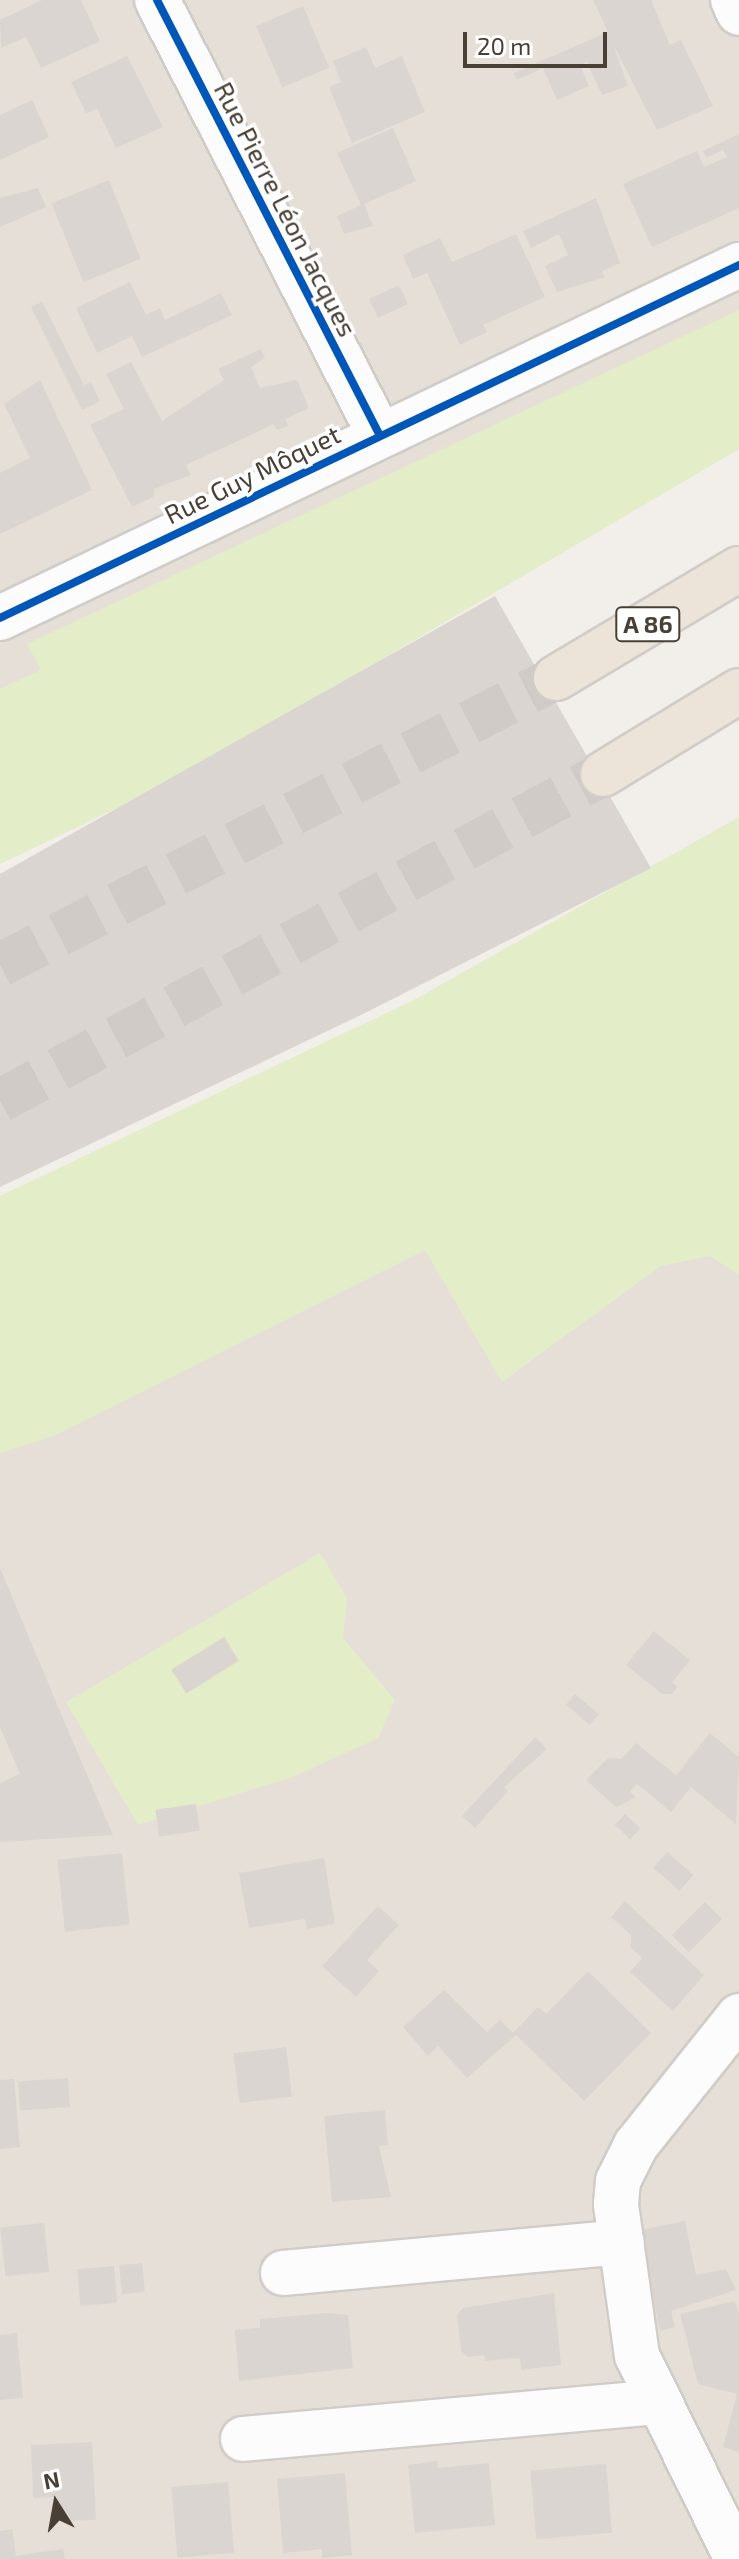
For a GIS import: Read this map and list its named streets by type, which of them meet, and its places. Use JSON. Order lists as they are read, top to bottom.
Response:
{
  "streets": {
    "highway": ["A 86"],
    "street": ["Rue Pierre Léon Jacques", "Rue Guy Môquet"]
  },
  "crossings": [
    ["Rue Pierre Léon Jacques", "Rue Guy Môquet"]
  ],
  "scale_bar": "20 m",
  "north": "top"
}
